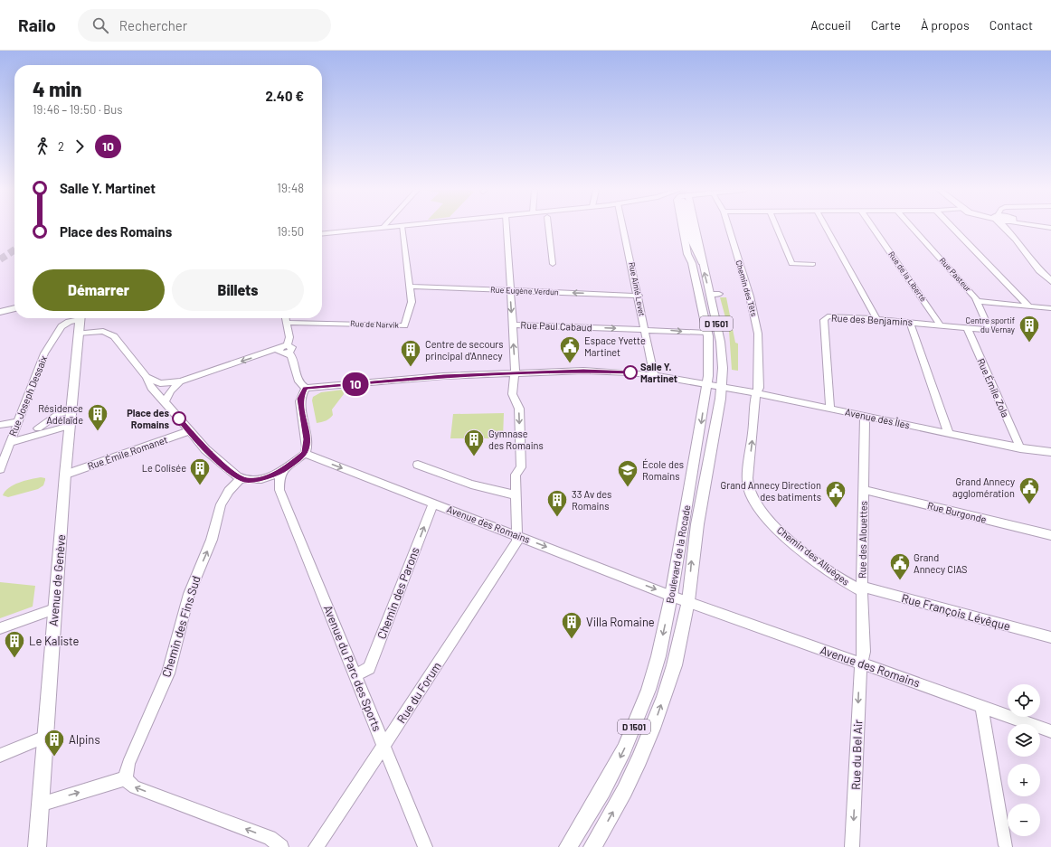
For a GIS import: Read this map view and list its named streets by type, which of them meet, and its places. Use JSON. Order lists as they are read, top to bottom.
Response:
{
  "streets": {
    "highway": ["D 1501", "Boulevard de la Rocade"],
    "main road": ["Avenue de Genève"],
    "street": [
      "Rue Pasteur",
      "Rue de la Liberté",
      "Chemin des Têts",
      "Rue Aimé Levet",
      "Rue Eugène Verdun",
      "Rue des Benjamins",
      "Rue de Narvik",
      "Rue Paul Cabaud",
      "Rue Émile Zola",
      "Rue Joseph Dessaix",
      "Avenue des Îles",
      "Rue Émile Romanet",
      "Rue Burgonde",
      "Avenue des Romains",
      "Rue des Alouettes",
      "Chemin des Alluèges",
      "Chemin des Parons",
      "Rue François Lévêque",
      "Chemin des Fins Sud",
      "Avenue du Parc des Sports",
      "Rue du Forum",
      "Rue du Bel Air"
    ]
  },
  "crossings": [
    ["Rue Pasteur", "Rue des Benjamins"],
    ["Rue de la Liberté", "Rue des Benjamins"],
    ["Chemin des Têts", "Avenue des Îles"],
    ["Chemin des Têts", "Chemin des Alluèges"],
    ["Rue Aimé Levet", "Rue Eugène Verdun"],
    ["Rue Aimé Levet", "Rue Paul Cabaud"],
    ["Rue Eugène Verdun", "Rue de Narvik"],
    ["Rue des Benjamins", "Rue Émile Zola"],
    ["Rue des Benjamins", "Avenue des Îles"],
    ["Rue Paul Cabaud", "Boulevard de la Rocade"],
    ["Rue Émile Zola", "Avenue des Îles"],
    ["Rue Joseph Dessaix", "Avenue de Genève"],
    ["Avenue des Îles", "Rue des Alouettes"],
    ["Avenue des Îles", "Boulevard de la Rocade"],
    ["Avenue des Îles", "Chemin des Alluèges"],
    ["Rue Émile Romanet", "Avenue de Genève"],
    ["Rue Burgonde", "Rue des Alouettes"],
    ["Avenue des Romains", "Rue des Alouettes"],
    ["Avenue des Romains", "Boulevard de la Rocade"],
    ["Avenue des Romains", "Chemin des Parons"],
    ["Avenue des Romains", "Rue du Forum"],
    ["Avenue des Romains", "Rue du Bel Air"],
    ["Rue des Alouettes", "Chemin des Alluèges"],
    ["Rue des Alouettes", "Rue François Lévêque"],
    ["Rue des Alouettes", "Rue du Bel Air"],
    ["Chemin des Alluèges", "Rue François Lévêque"],
    ["Chemin des Parons", "Avenue du Parc des Sports"],
    ["Avenue du Parc des Sports", "Rue du Forum"]
  ],
  "one_way": [
    "Avenue des Romains",
    "Chemin des Alluèges",
    "Chemin des Parons",
    "Chemin des Fins Sud",
    "Rue du Bel Air"
  ],
  "places": {
    "building": [
      "Centre sportif du Vernay",
      "Centre de secours principal d'Annecy",
      "Résidence Adélaïde",
      "Gymnase des Romains",
      "Le Colisée",
      "33 Av des Romains",
      "Villa Romaine",
      "Le Kaliste",
      "Alpins"
    ],
    "public building": [
      "Espace Yvette Martinet",
      "Grand Annecy agglomération",
      "Grand Annecy Direction des batiments",
      "Grand Annecy CIAS"
    ],
    "other": ["Salle Y. Martinet", "Place des Romains"],
    "school or university": ["École des Romains"]
  },
  "lines": ["bus line 10"],
  "page": {
    "header": "Railo",
    "search": "Rechercher",
    "nav": [
      "Accueil",
      "Carte",
      "À propos",
      "Contact"
    ],
    "on_map": "10",
    "heading": ["4 min", "19:46 – 19:50 · Bus", "2.40 €"],
    "legs": ["2", "10"],
    "list": [
      {
        "name": "Salle Y. Martinet",
        "value": "19:48"
      },
      {
        "name": "Place des Romains",
        "value": "19:50"
      }
    ],
    "buttons": ["Démarrer", "Billets"],
    "map_buttons": ["+", "−"]
  }
}
